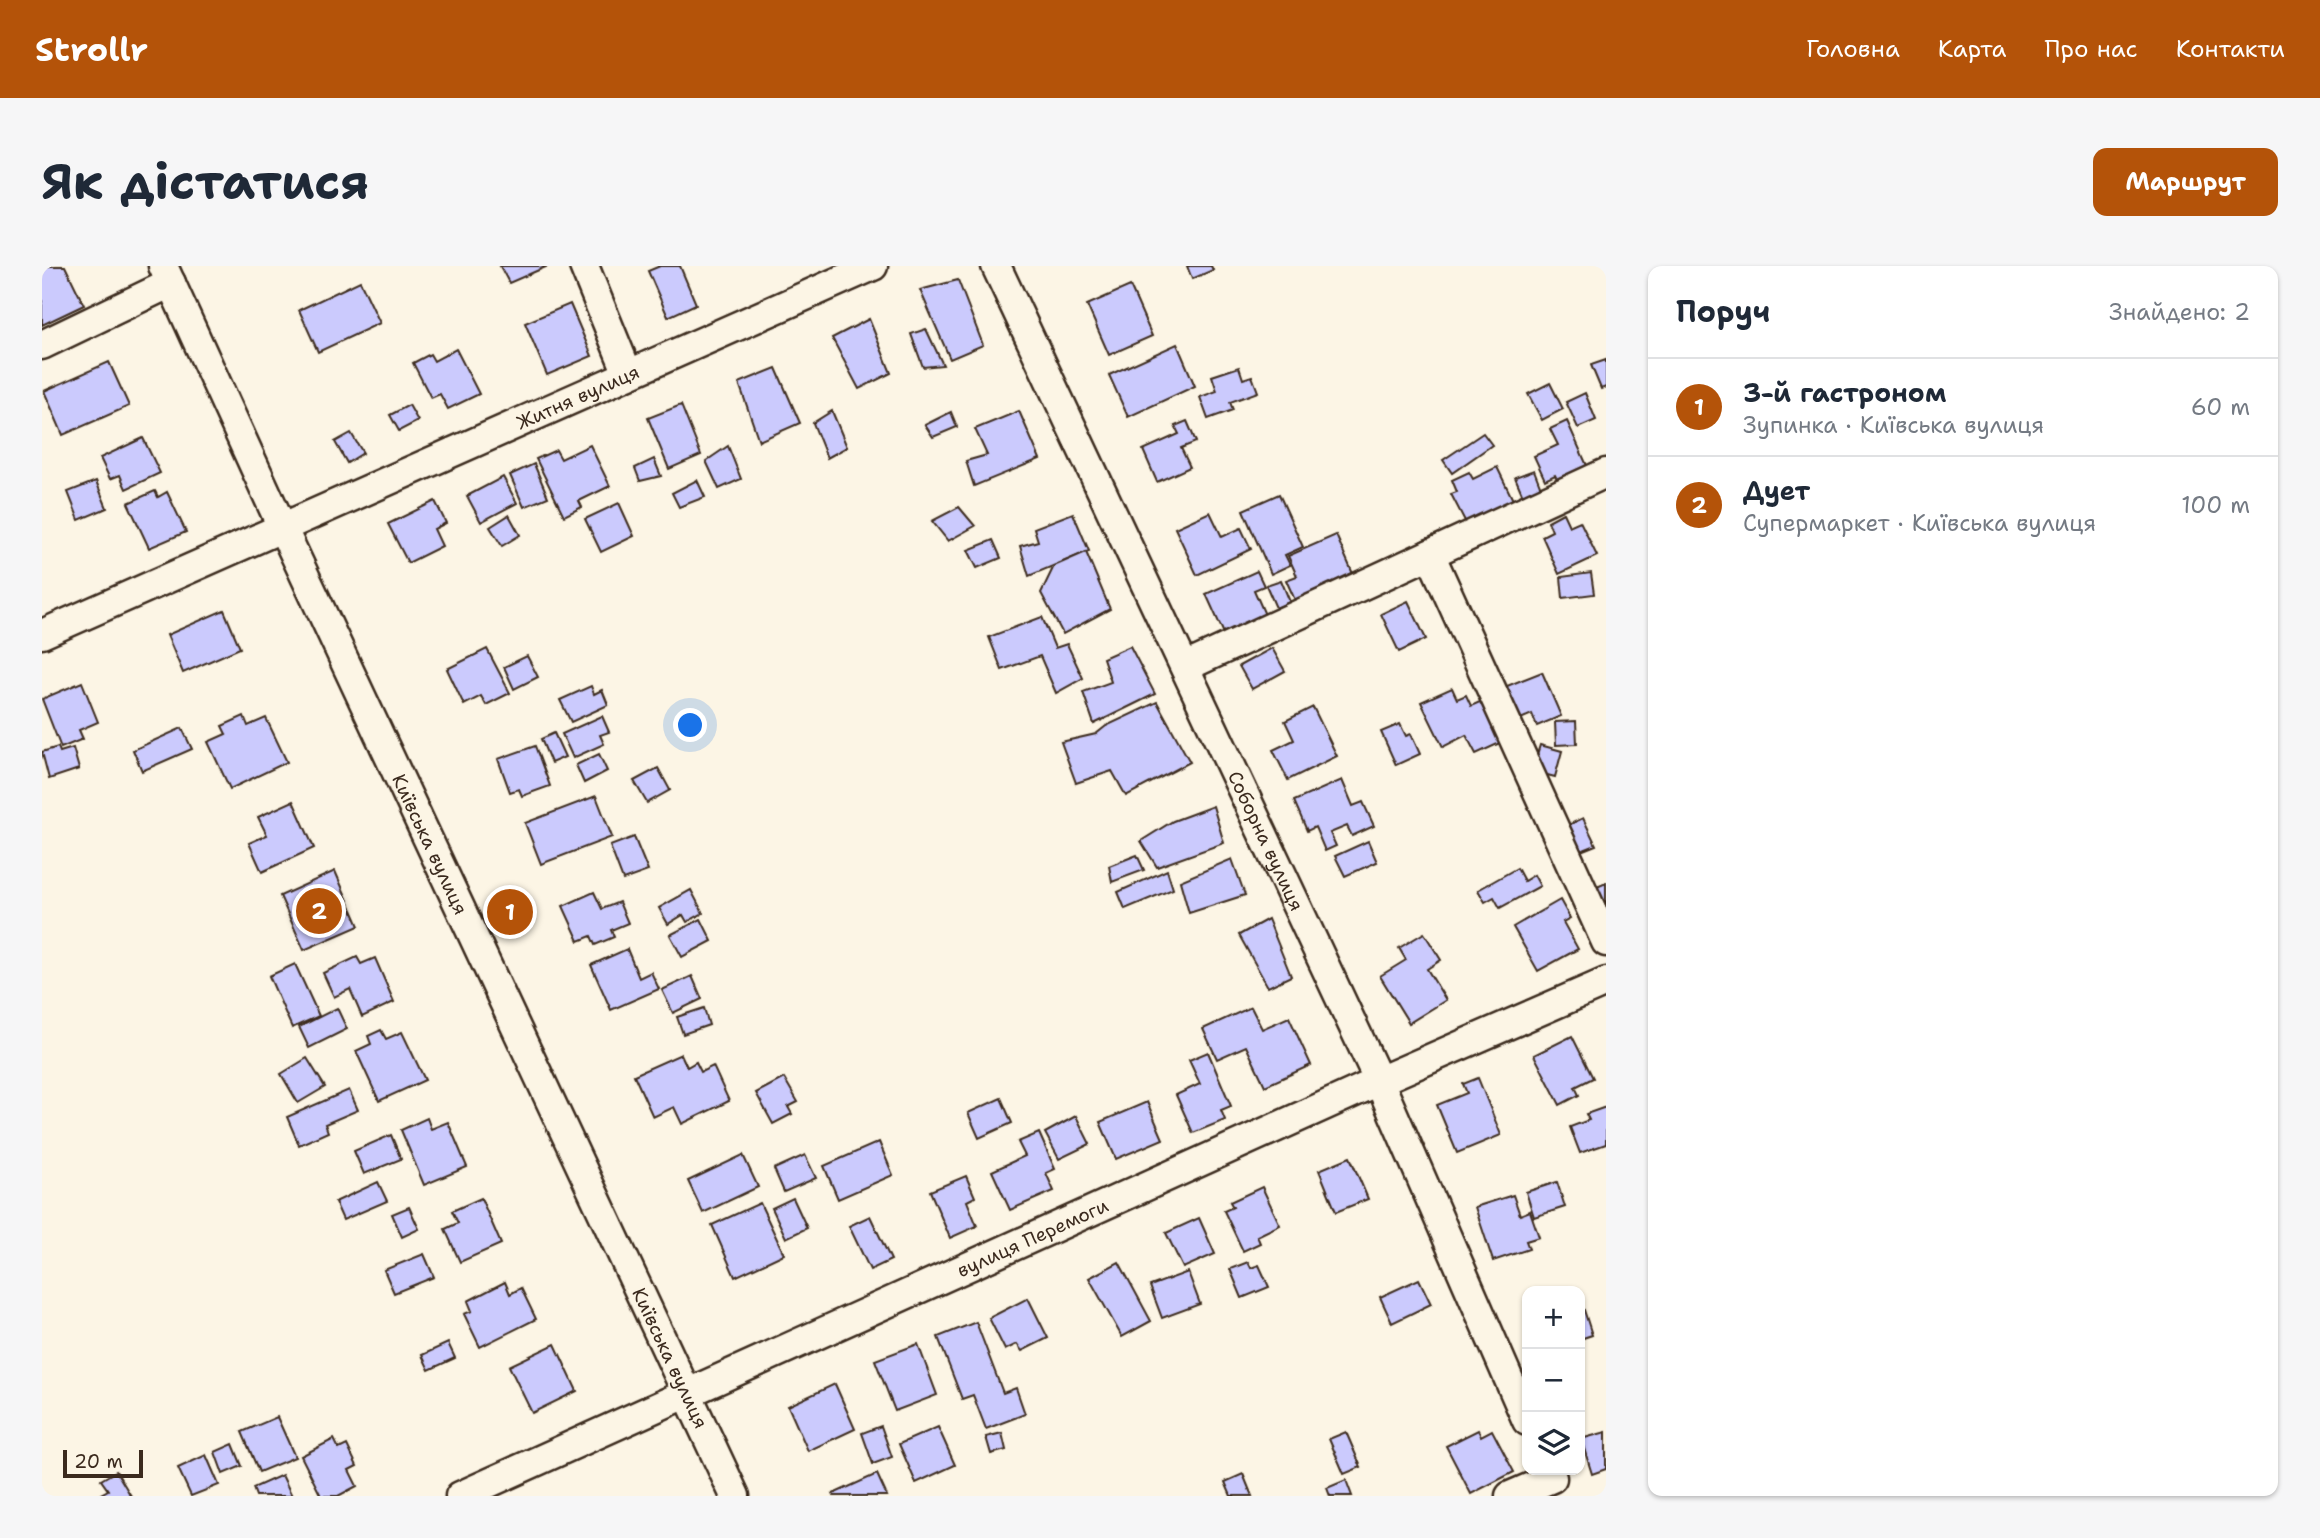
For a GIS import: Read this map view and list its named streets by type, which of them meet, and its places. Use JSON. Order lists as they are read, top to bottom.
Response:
{
  "streets": {
    "street": [
      "Житня вулиця",
      "Соборна вулиця",
      "Київська вулиця",
      "вулиця Перемоги"
    ]
  },
  "crossings": [
    ["Житня вулиця", "Київська вулиця"],
    ["Соборна вулиця", "вулиця Перемоги"],
    ["Київська вулиця", "вулиця Перемоги"]
  ],
  "scale_bar": "20 m",
  "page": {
    "header": "Strollr",
    "nav": [
      "Головна",
      "Карта",
      "Про нас",
      "Контакти"
    ],
    "buttons": "Маршрут",
    "title": "Як дістатися",
    "heading": ["Поруч", "Знайдено: 2"],
    "list": [
      {
        "mark": "1",
        "name": "3-й гастроном",
        "note": "Зупинка · Київська вулиця",
        "value": "60 m"
      },
      {
        "mark": "2",
        "name": "Дует",
        "note": "Супермаркет · Київська вулиця",
        "value": "100 m"
      }
    ],
    "pins": ["2", "1"],
    "map_buttons": ["+", "−"],
    "scale": "20 m"
  }
}
